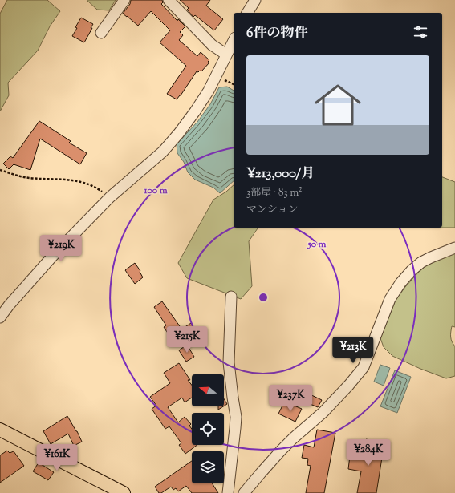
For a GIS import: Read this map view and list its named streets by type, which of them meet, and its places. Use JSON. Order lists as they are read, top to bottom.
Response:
{
  "north": "left",
  "page": {
    "heading": "6件の物件",
    "list": [
      {
        "name": "¥213,000/月",
        "note": "3部屋 · 83 m² · マンション"
      }
    ],
    "price": [
      "¥219K",
      "¥215K",
      "¥213K",
      "¥237K",
      "¥284K",
      "¥161K"
    ]
  },
  "rings": ["100 m", "50 m"]
}
